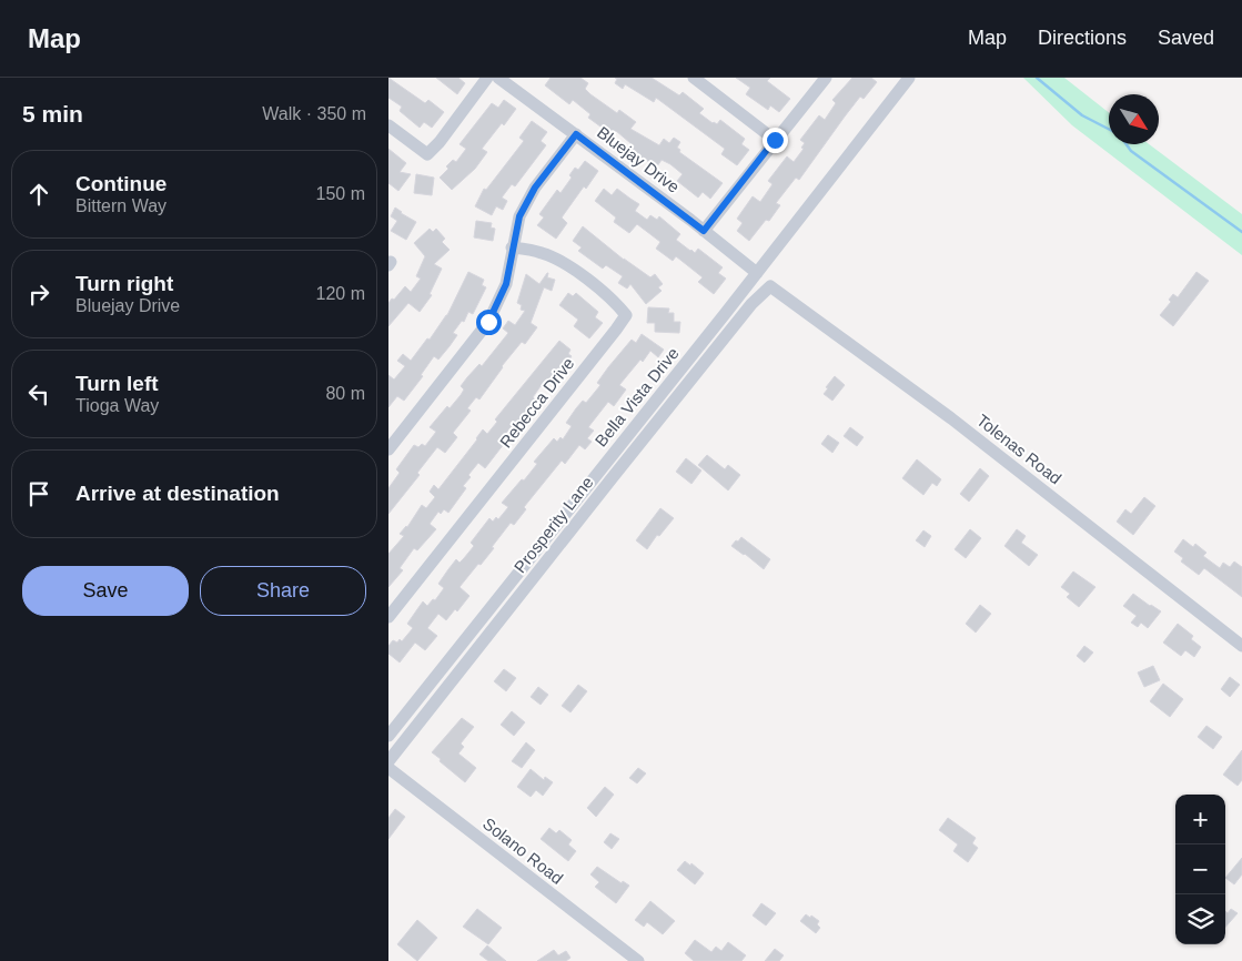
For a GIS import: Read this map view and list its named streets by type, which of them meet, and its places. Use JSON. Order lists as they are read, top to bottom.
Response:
{
  "streets": {
    "street": [
      "Bluejay Drive",
      "Bella Vista Drive",
      "Rebecca Drive",
      "Tolenas Road",
      "Prosperity Lane",
      "Solano Road"
    ]
  },
  "crossings": [
    ["Bluejay Drive", "Bella Vista Drive"],
    ["Tolenas Road", "Prosperity Lane"]
  ],
  "north": "bottom right",
  "page": {
    "header": "Map",
    "nav": ["Map", "Directions", "Saved"],
    "heading": ["5 min", "Walk · 350 m"],
    "list": [
      ["Continue", "Bittern Way", "150 m"],
      ["Turn right", "Bluejay Drive", "120 m"],
      ["Turn left", "Tioga Way", "80 m"],
      "Arrive at destination"
    ],
    "buttons": ["Save", "Share"],
    "map_buttons": ["+", "−"]
  }
}
